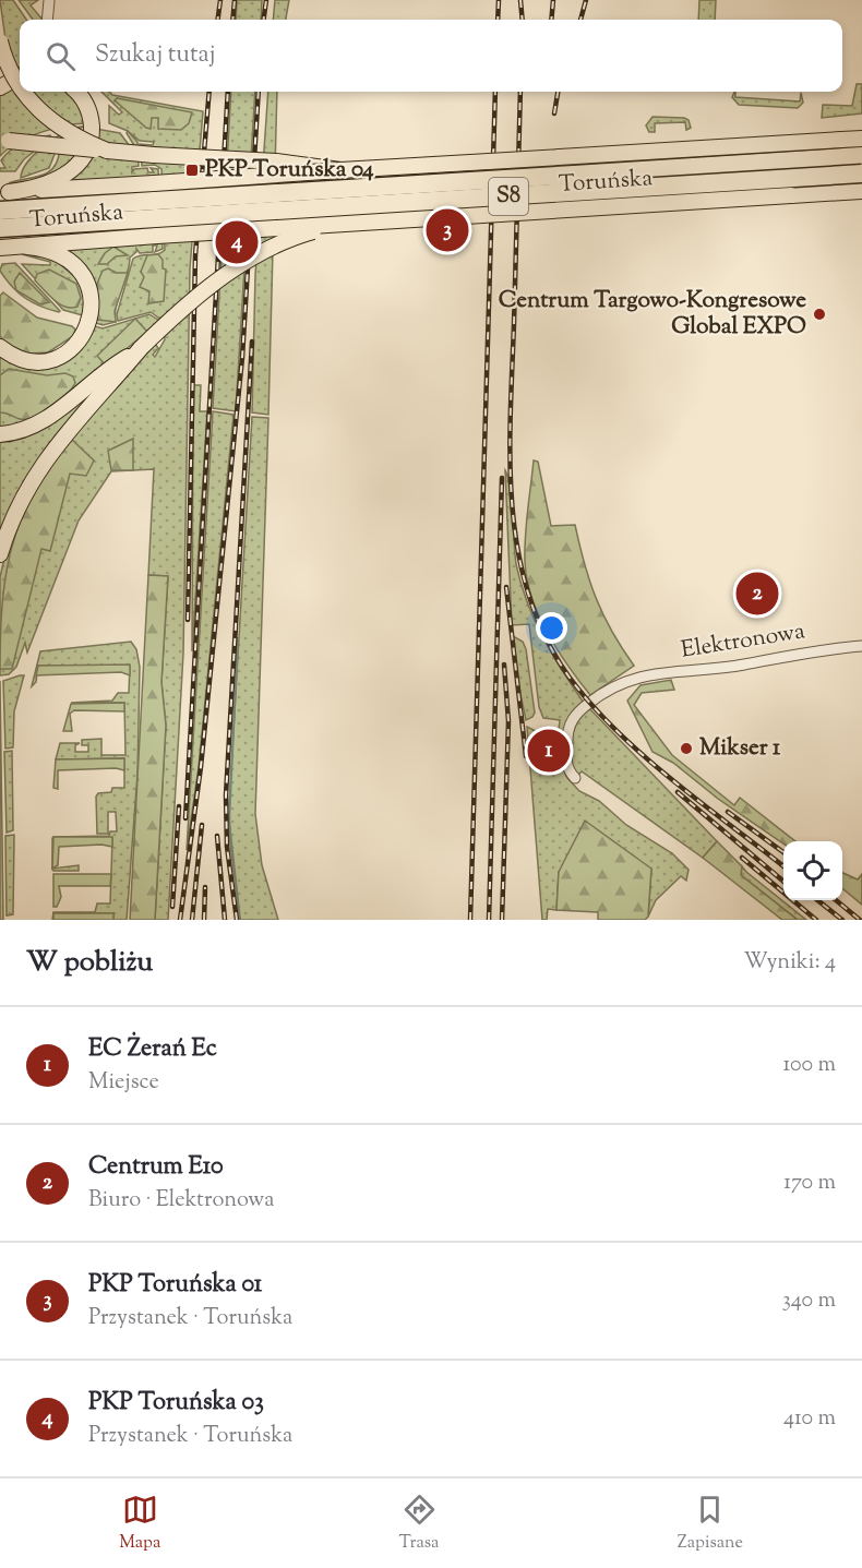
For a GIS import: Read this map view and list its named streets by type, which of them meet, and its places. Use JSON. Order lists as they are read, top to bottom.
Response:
{
  "streets": {
    "highway": ["Toruńska", "S8"],
    "street": ["Elektronowa"]
  },
  "places": {
    "transit": ["PKP Toruńska 04"],
    "other": ["Centrum Targowo-Kongresowe Global EXPO", "Mikser 1"]
  },
  "page": {
    "search": "Szukaj tutaj",
    "pins": [
      "3",
      "4",
      "2",
      "1"
    ],
    "heading": ["W pobliżu", "Wyniki: 4"],
    "list": [
      {
        "mark": "1",
        "name": "EC Żerań Ec",
        "note": "Miejsce",
        "value": "100 m"
      },
      {
        "mark": "2",
        "name": "Centrum E10",
        "note": "Biuro · Elektronowa",
        "value": "170 m"
      },
      {
        "mark": "3",
        "name": "PKP Toruńska 01",
        "note": "Przystanek · Toruńska",
        "value": "340 m"
      },
      {
        "mark": "4",
        "name": "PKP Toruńska 03",
        "note": "Przystanek · Toruńska",
        "value": "410 m"
      }
    ],
    "nav": ["Mapa", "Trasa", "Zapisane"]
  }
}
